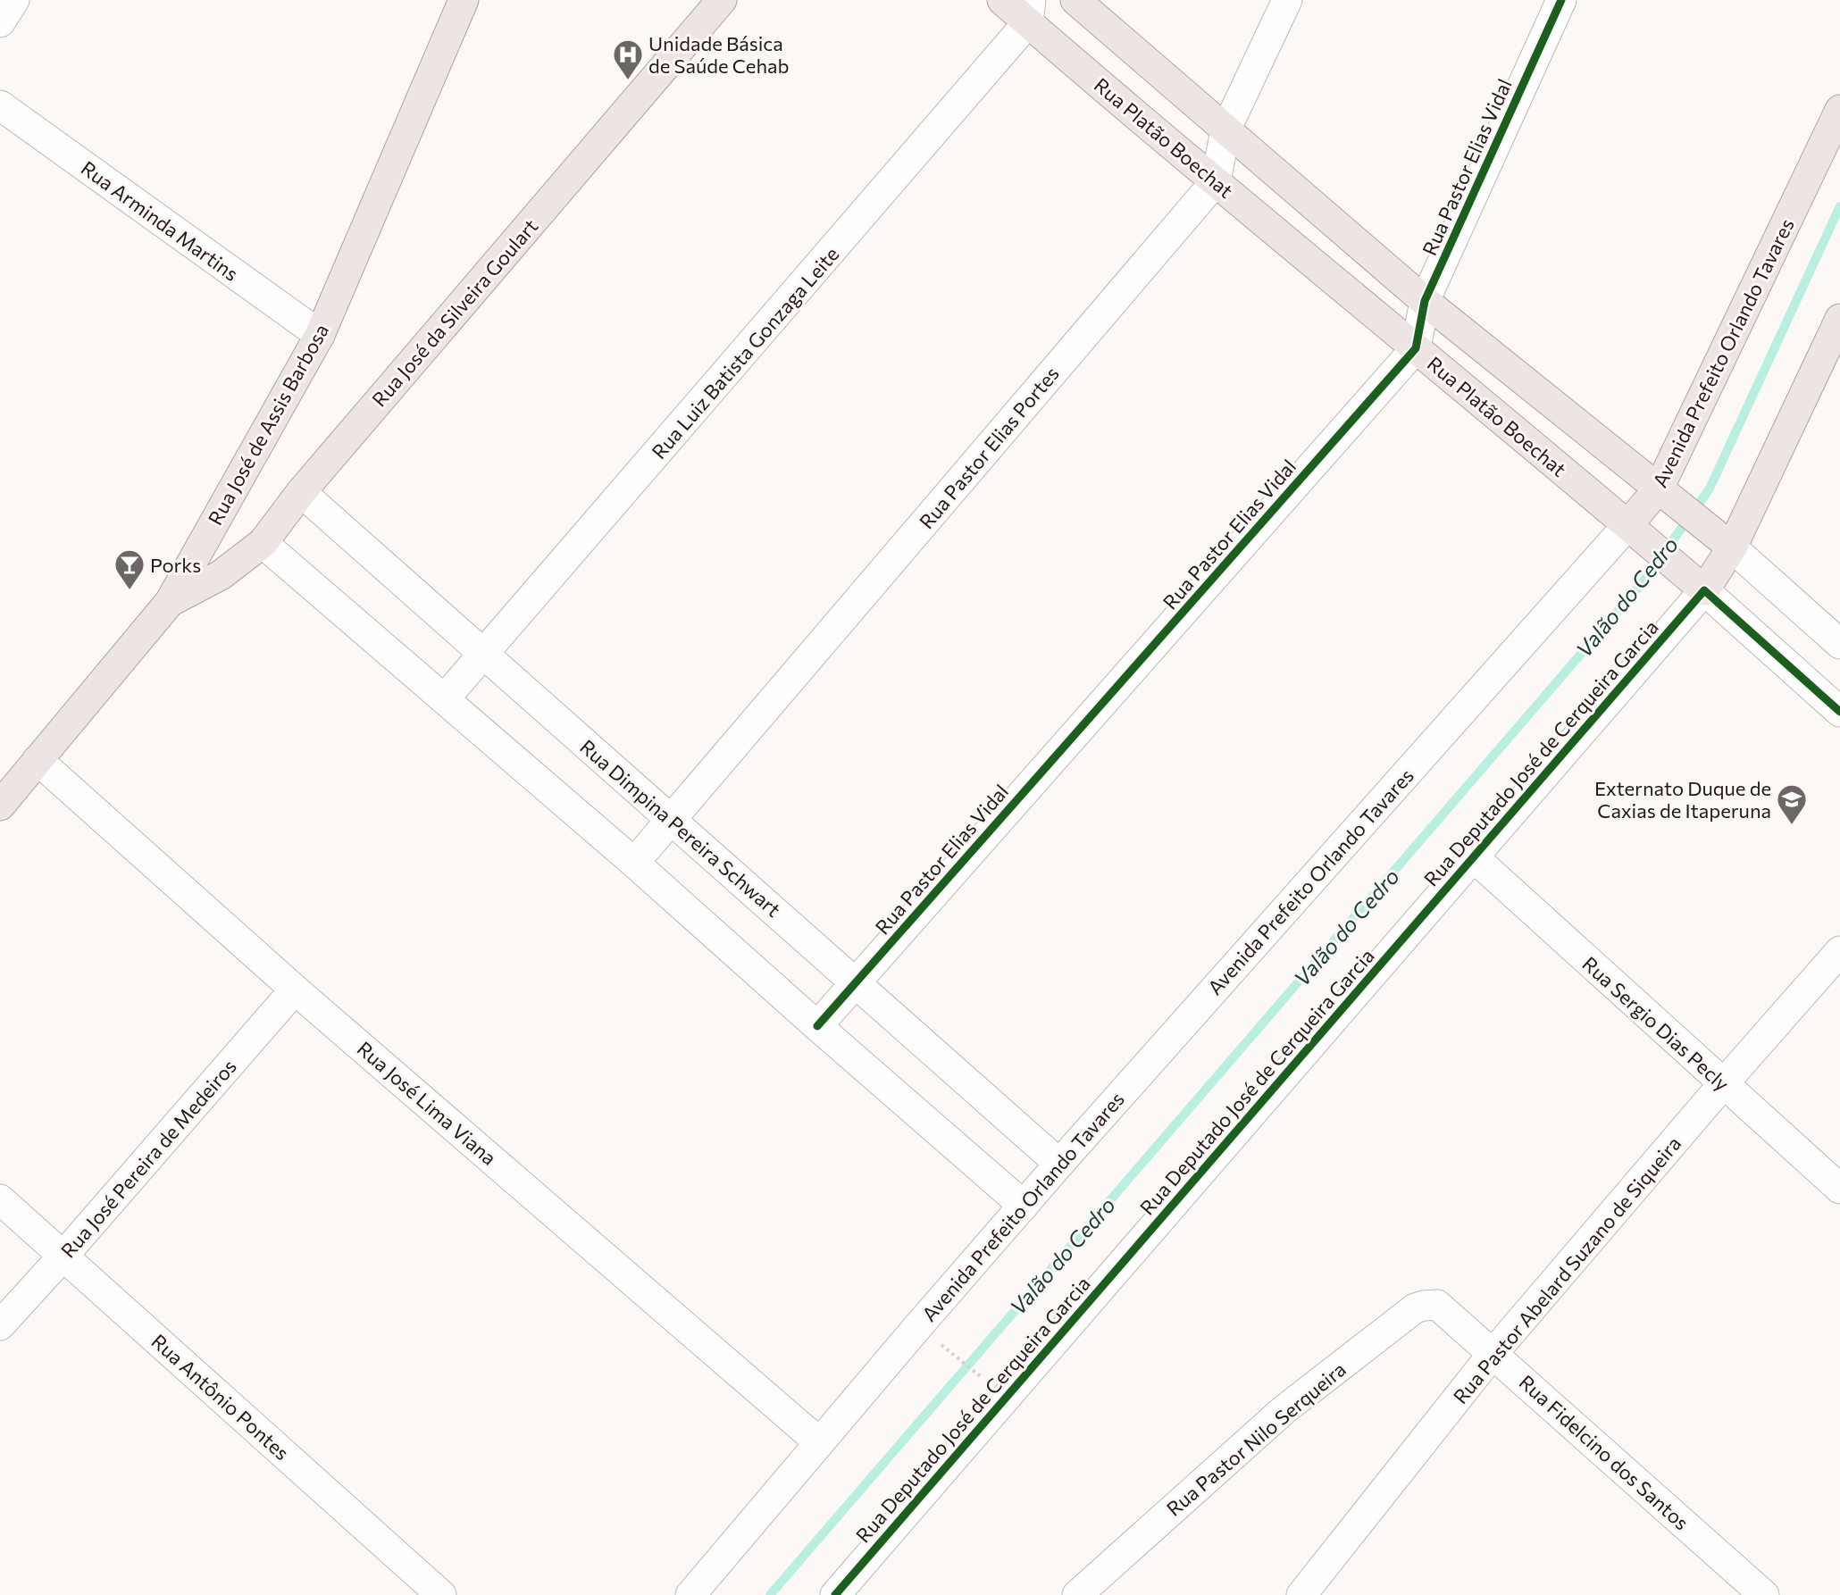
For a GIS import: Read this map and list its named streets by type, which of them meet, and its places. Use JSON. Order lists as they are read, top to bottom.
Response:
{
  "streets": {
    "main road": [
      "Rua Platão Boechat",
      "Rua José da Silveira Goulart",
      "Avenida Prefeito Orlando Tavares",
      "Rua José de Assis Barbosa"
    ],
    "street": [
      "Rua Pastor Elias Vidal",
      "Rua Arminda Martins",
      "Rua Luiz Batista Gonzaga Leite",
      "Rua Pastor Elias Portes",
      "Rua Deputado José de Cerqueira Garcia",
      "Rua Dimpina Pereira Schwart",
      "Rua Sergio Dias Pecly",
      "Rua José Lima Viana",
      "Rua José Pereira de Medeiros",
      "Rua Pastor Abelard Suzano de Siqueira",
      "Rua Antônio Pontes",
      "Rua Pastor Nilo Serqueira",
      "Rua Fidelcino dos Santos"
    ]
  },
  "crossings": [
    ["Rua Platão Boechat", "Rua Pastor Elias Vidal"],
    ["Rua Platão Boechat", "Rua Luiz Batista Gonzaga Leite"],
    ["Rua Platão Boechat", "Avenida Prefeito Orlando Tavares"],
    ["Rua Platão Boechat", "Rua Pastor Elias Portes"],
    ["Rua Platão Boechat", "Rua Deputado José de Cerqueira Garcia"],
    ["Rua Pastor Elias Vidal", "Rua Dimpina Pereira Schwart"],
    ["Rua Arminda Martins", "Rua José de Assis Barbosa"],
    ["Rua José da Silveira Goulart", "Rua José de Assis Barbosa"],
    ["Rua José da Silveira Goulart", "Rua Dimpina Pereira Schwart"],
    ["Rua Luiz Batista Gonzaga Leite", "Rua Dimpina Pereira Schwart"],
    ["Avenida Prefeito Orlando Tavares", "Rua Dimpina Pereira Schwart"],
    ["Avenida Prefeito Orlando Tavares", "Rua José Lima Viana"],
    ["Rua José de Assis Barbosa", "Rua José Lima Viana"],
    ["Rua Pastor Elias Portes", "Rua Dimpina Pereira Schwart"],
    ["Rua Deputado José de Cerqueira Garcia", "Rua Sergio Dias Pecly"],
    ["Rua Sergio Dias Pecly", "Rua Pastor Abelard Suzano de Siqueira"],
    ["Rua José Lima Viana", "Rua José Pereira de Medeiros"],
    ["Rua José Pereira de Medeiros", "Rua Antônio Pontes"],
    ["Rua Pastor Abelard Suzano de Siqueira", "Rua Fidelcino dos Santos"],
    ["Rua Pastor Nilo Serqueira", "Rua Fidelcino dos Santos"]
  ],
  "water": ["Valão do Cedro"],
  "places": {
    "hospital": ["Unidade Básica de Saúde Cehab"],
    "bar": ["Porks"],
    "school or university": ["Externato Duque de Caxias de Itaperuna"]
  }
}
